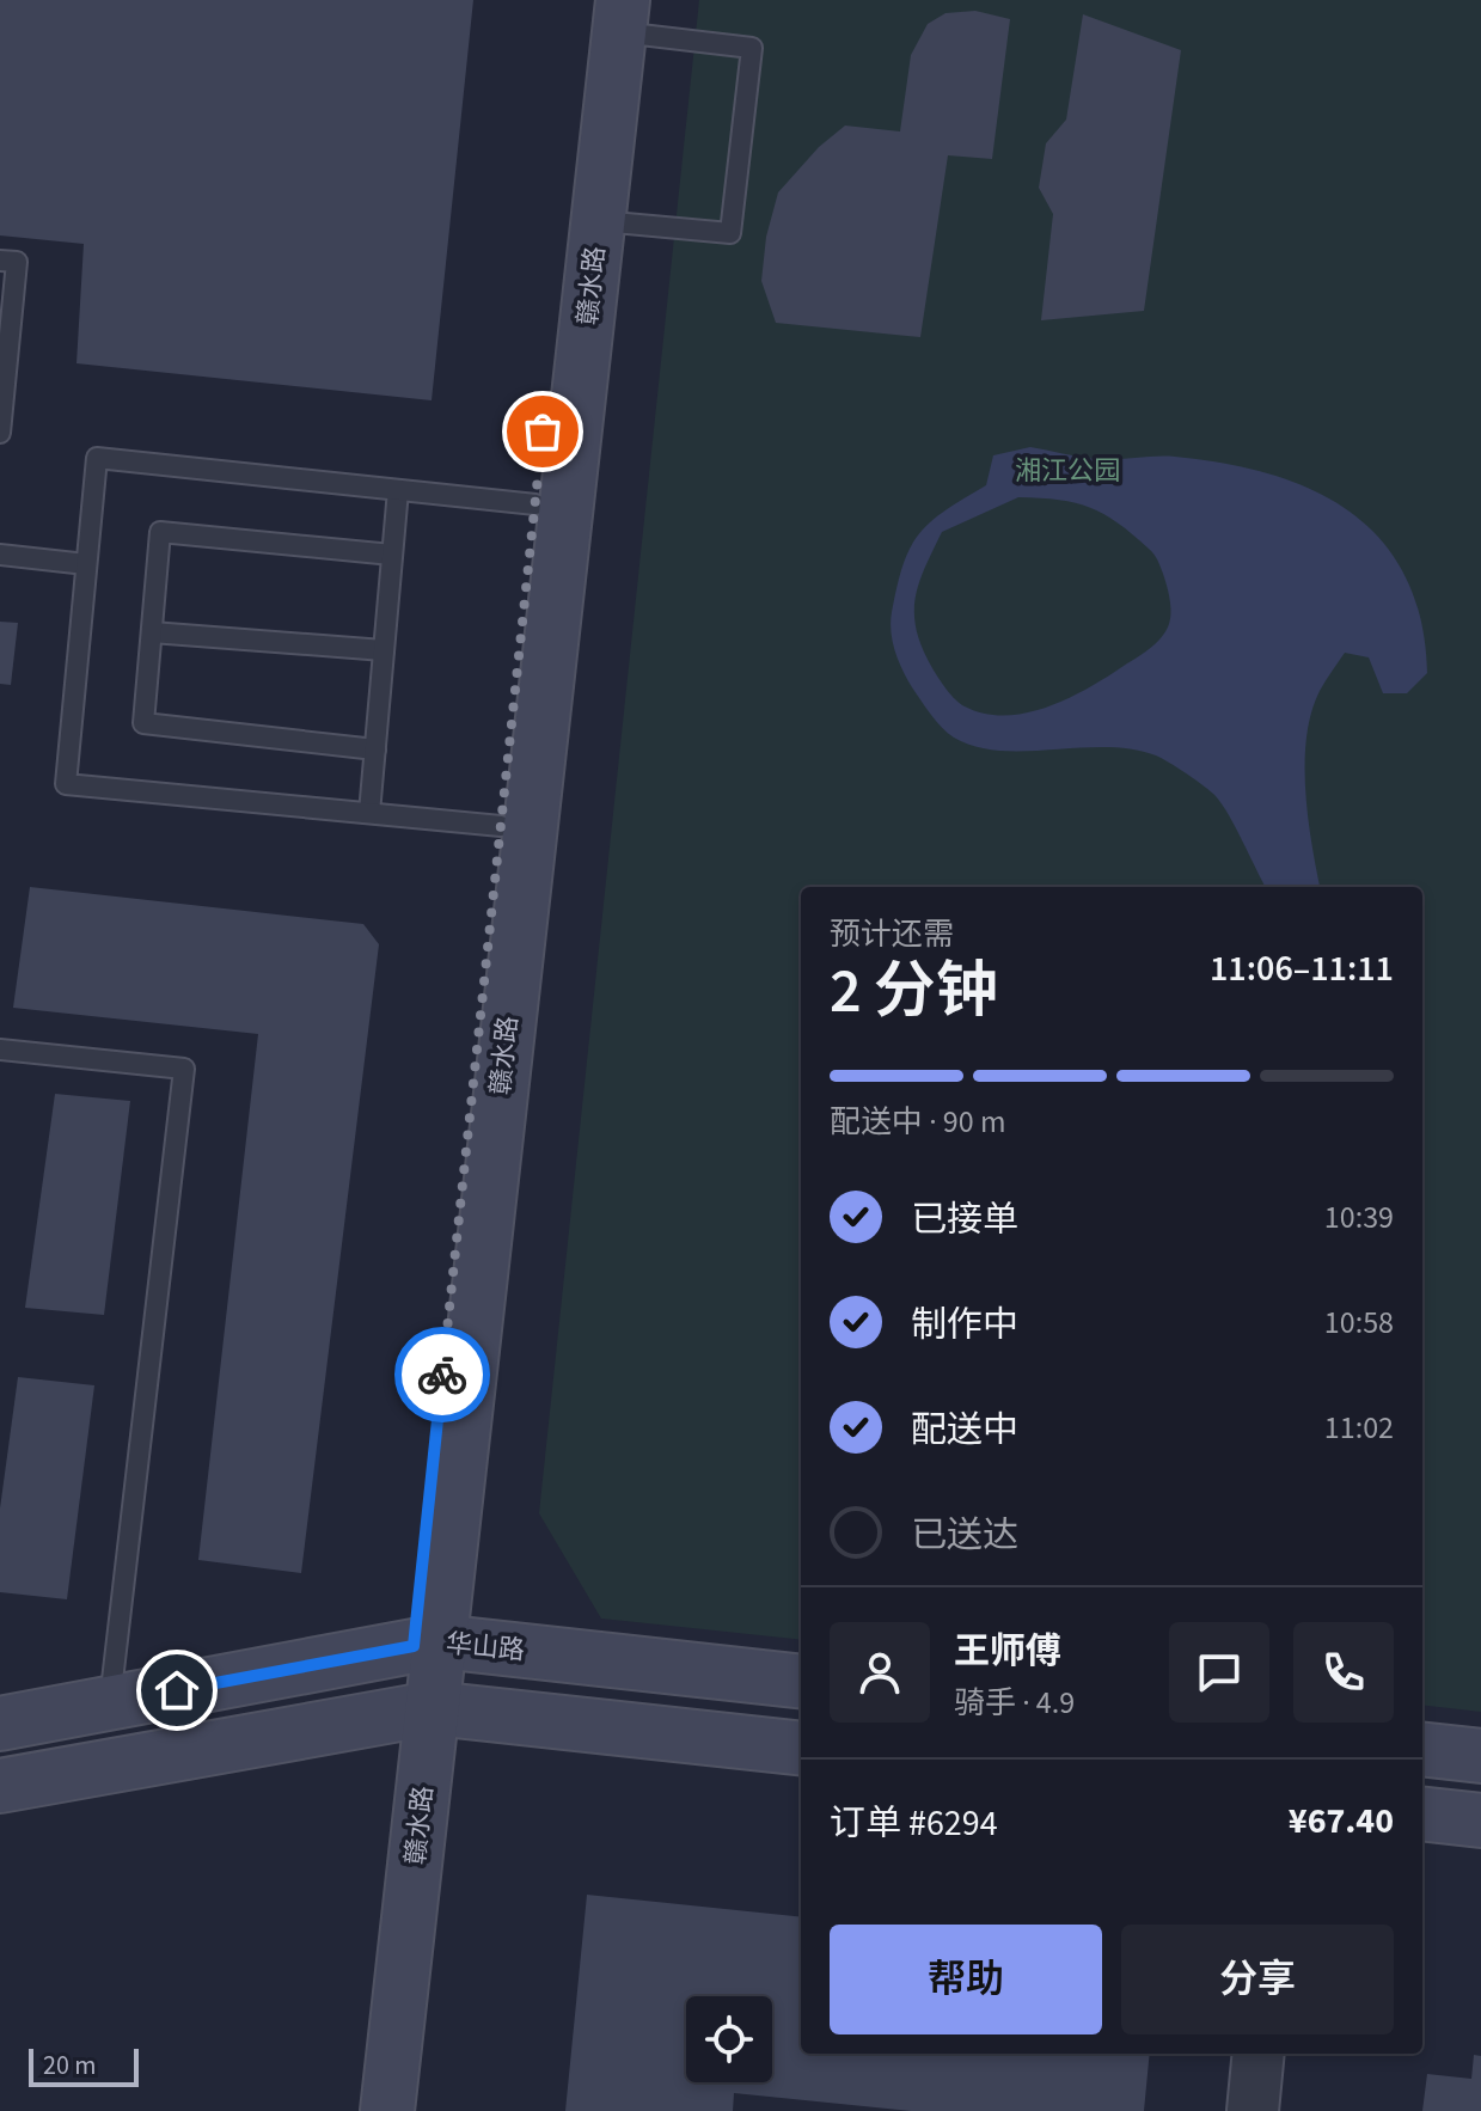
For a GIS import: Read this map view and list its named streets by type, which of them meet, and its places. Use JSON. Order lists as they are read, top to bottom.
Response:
{
  "streets": {
    "main road": ["赣水路", "华山路"]
  },
  "crossings": [
    ["赣水路", "华山路"]
  ],
  "parks": ["湘江公园"],
  "scale_bar": "20 m",
  "page": {
    "heading": ["2 分钟", "预计还需", "11:06–11:11"],
    "panel": [
      "王师傅",
      "骑手 · 4.9",
      "订单 #6294",
      "¥67.40"
    ],
    "bar": "配送中 · 90 m",
    "list": [
      ["已接单", "10:39"],
      ["制作中", "10:58"],
      ["配送中", "11:02"],
      "已送达"
    ],
    "buttons": ["帮助", "分享"],
    "scale": "20 m"
  }
}
